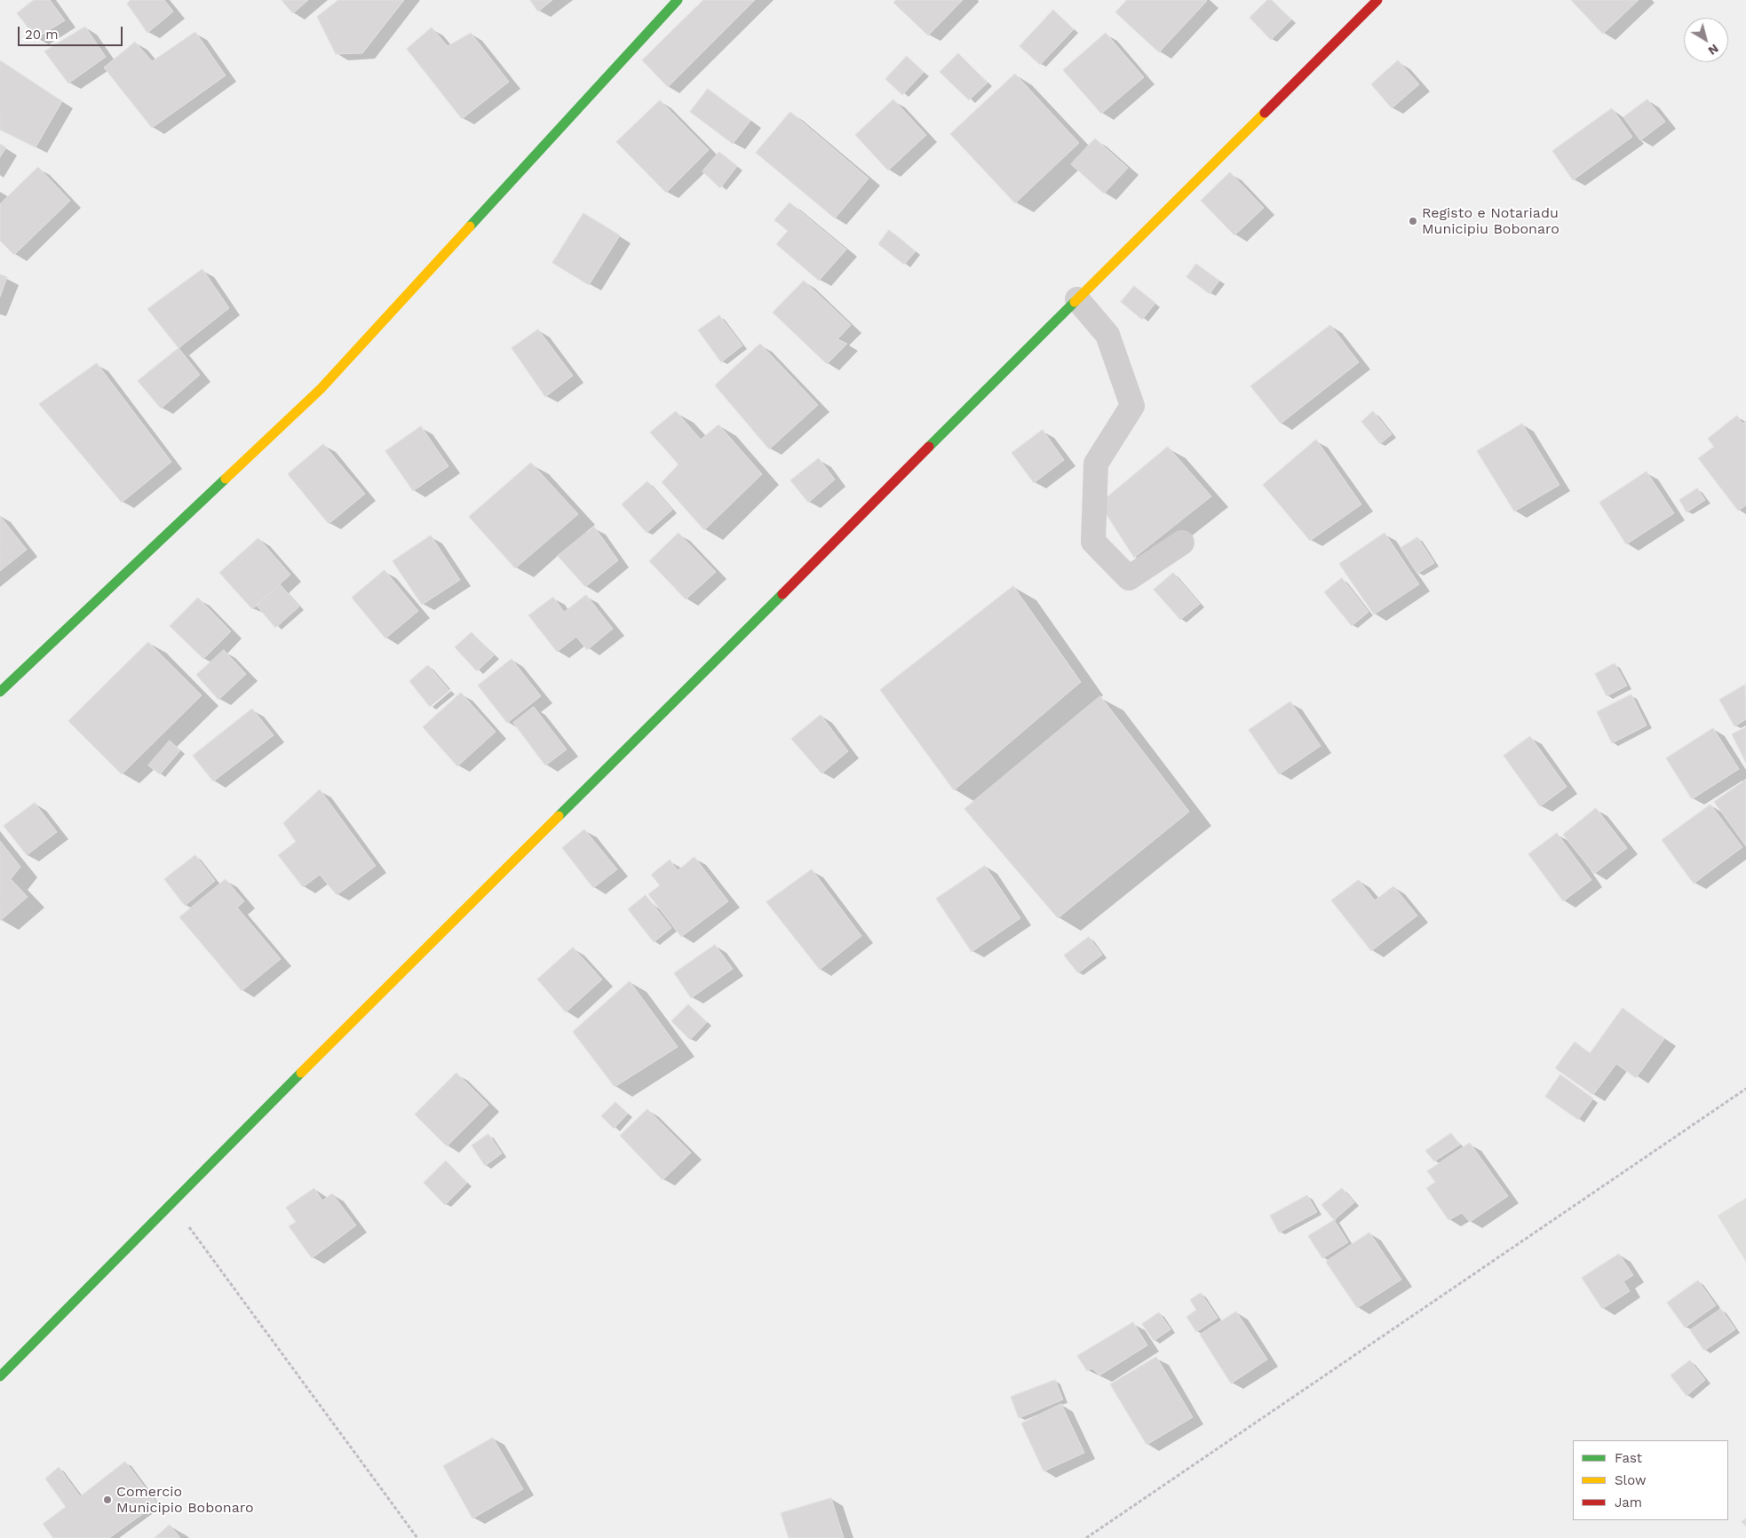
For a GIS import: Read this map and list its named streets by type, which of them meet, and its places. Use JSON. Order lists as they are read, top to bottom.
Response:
{
  "places": ["Registo e Notariadu Municipiu Bobonaro", "Comercio Municipio Bobonaro"],
  "legend": ["Fast", "Slow", "Jam"],
  "scale_bar": "20 m",
  "north": "bottom right"
}
